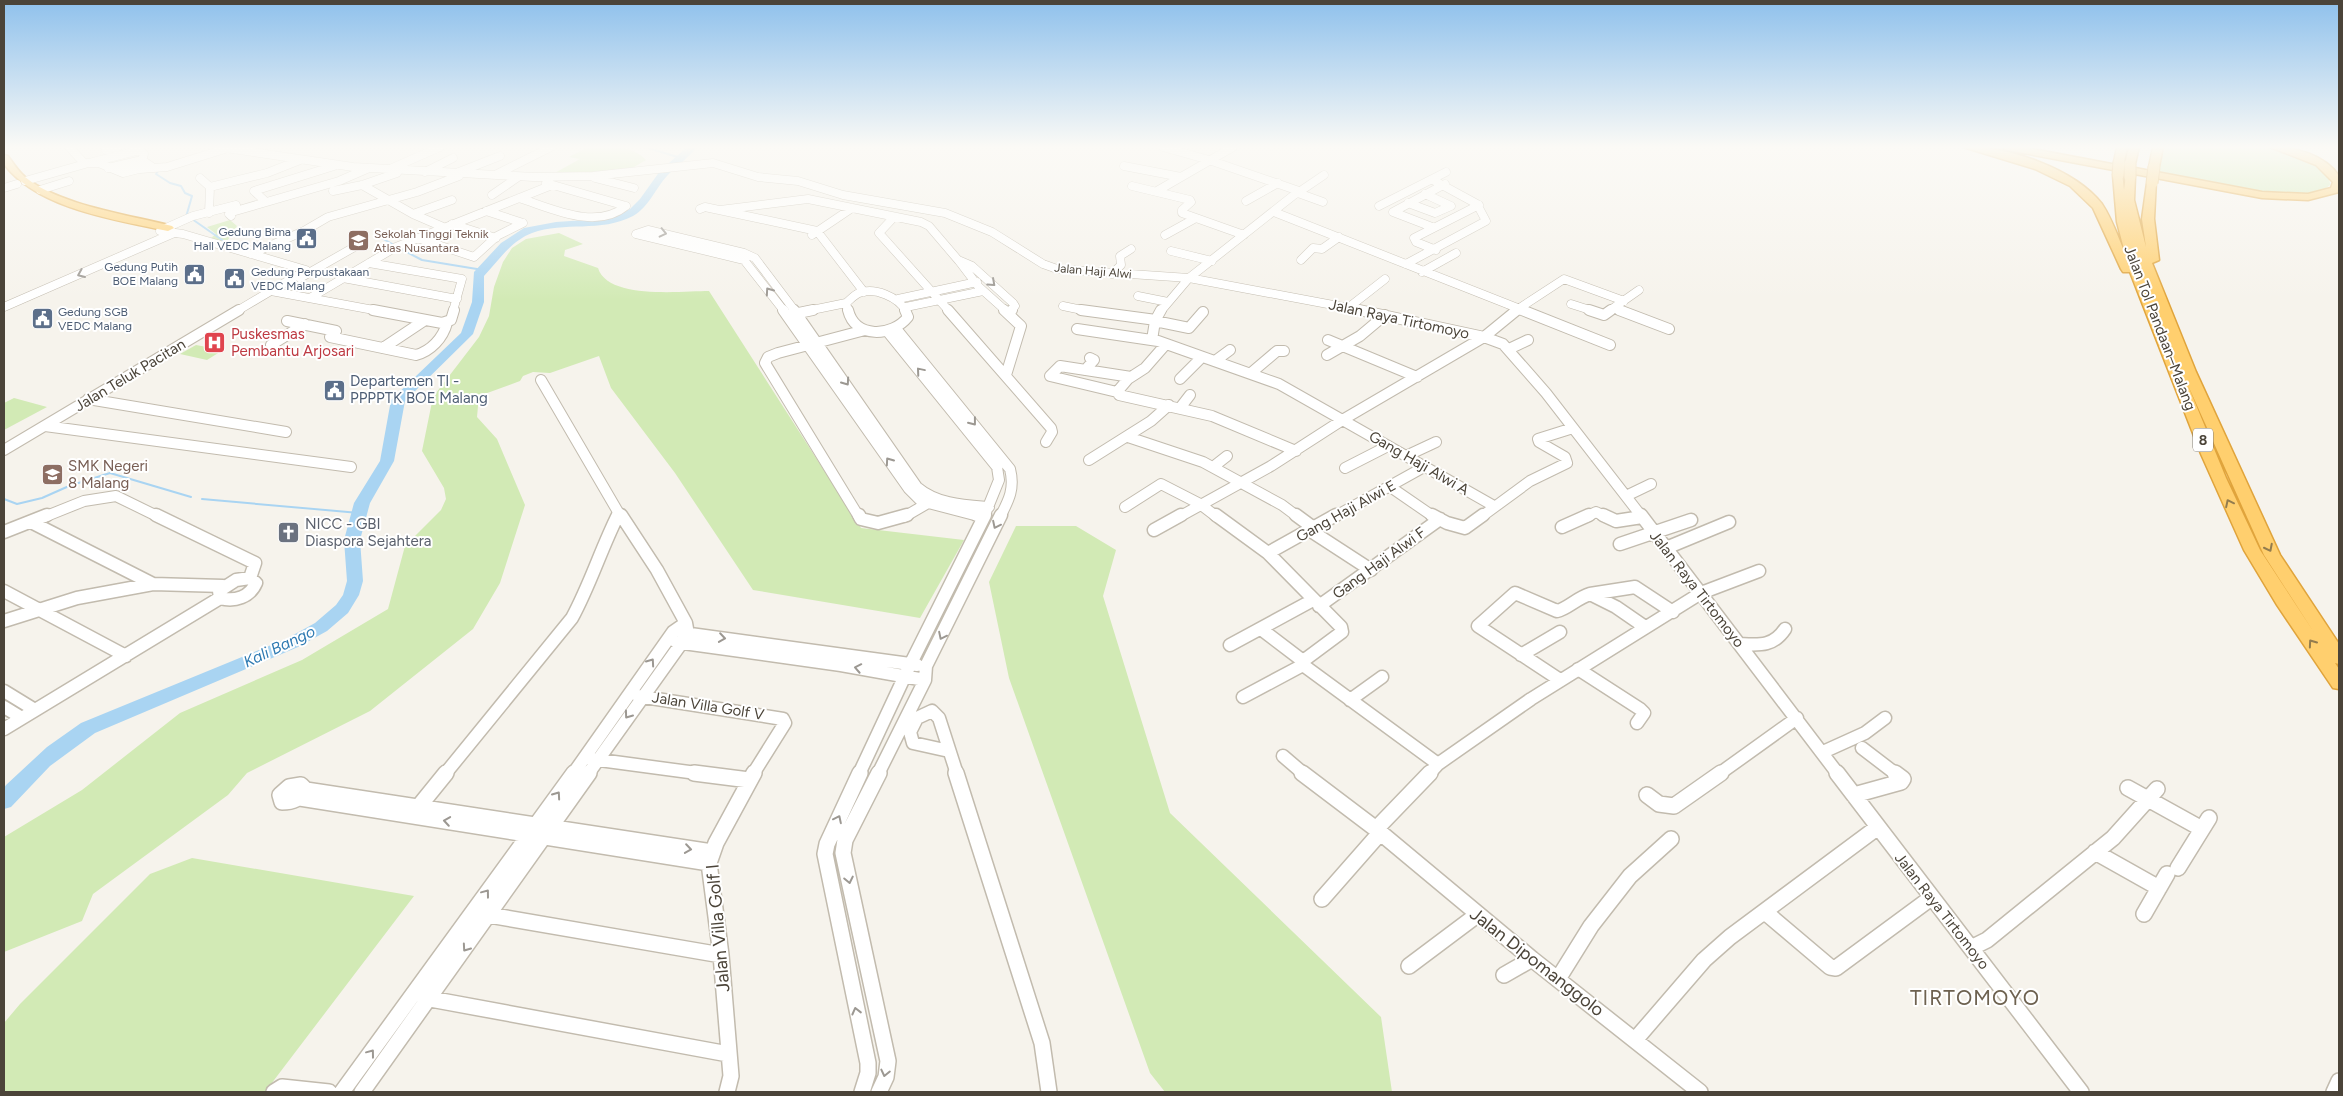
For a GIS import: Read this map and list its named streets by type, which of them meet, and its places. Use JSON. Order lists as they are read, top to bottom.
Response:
{
  "streets": {
    "highway": ["Jalan Tol Pandaan–Malang", "8"],
    "street": [
      "Jalan Haji Alwi",
      "Jalan Raya Tirtomoyo",
      "Jalan Teluk Pacitan",
      "Gang Haji Alwi A",
      "Gang Haji Alwi E",
      "Gang Haji Alwi F",
      "Jalan Villa Golf V",
      "Jalan Villa Golf I",
      "Jalan Dipomanggolo"
    ]
  },
  "crossings": [
    ["Jalan Haji Alwi", "Jalan Raya Tirtomoyo"],
    ["Gang Haji Alwi A", "Gang Haji Alwi E"],
    ["Jalan Villa Golf V", "Jalan Villa Golf I"]
  ],
  "districts": ["TIRTOMOYO"],
  "water": ["Kali Bango"],
  "places": {
    "public building": [
      "Gedung Bima Hall VEDC Malang",
      "Gedung Putih BOE Malang",
      "Gedung Perpustakaan VEDC Malang",
      "Gedung SGB VEDC Malang",
      "Departemen TI - PPPPTK BOE Malang"
    ],
    "school or university": ["Sekolah Tinggi Teknik Atlas Nusantara", "SMK Negeri 8 Malang"],
    "hospital": ["Puskesmas Pembantu Arjosari"],
    "church": ["NICC - GBI Diaspora Sejahtera"]
  }
}
